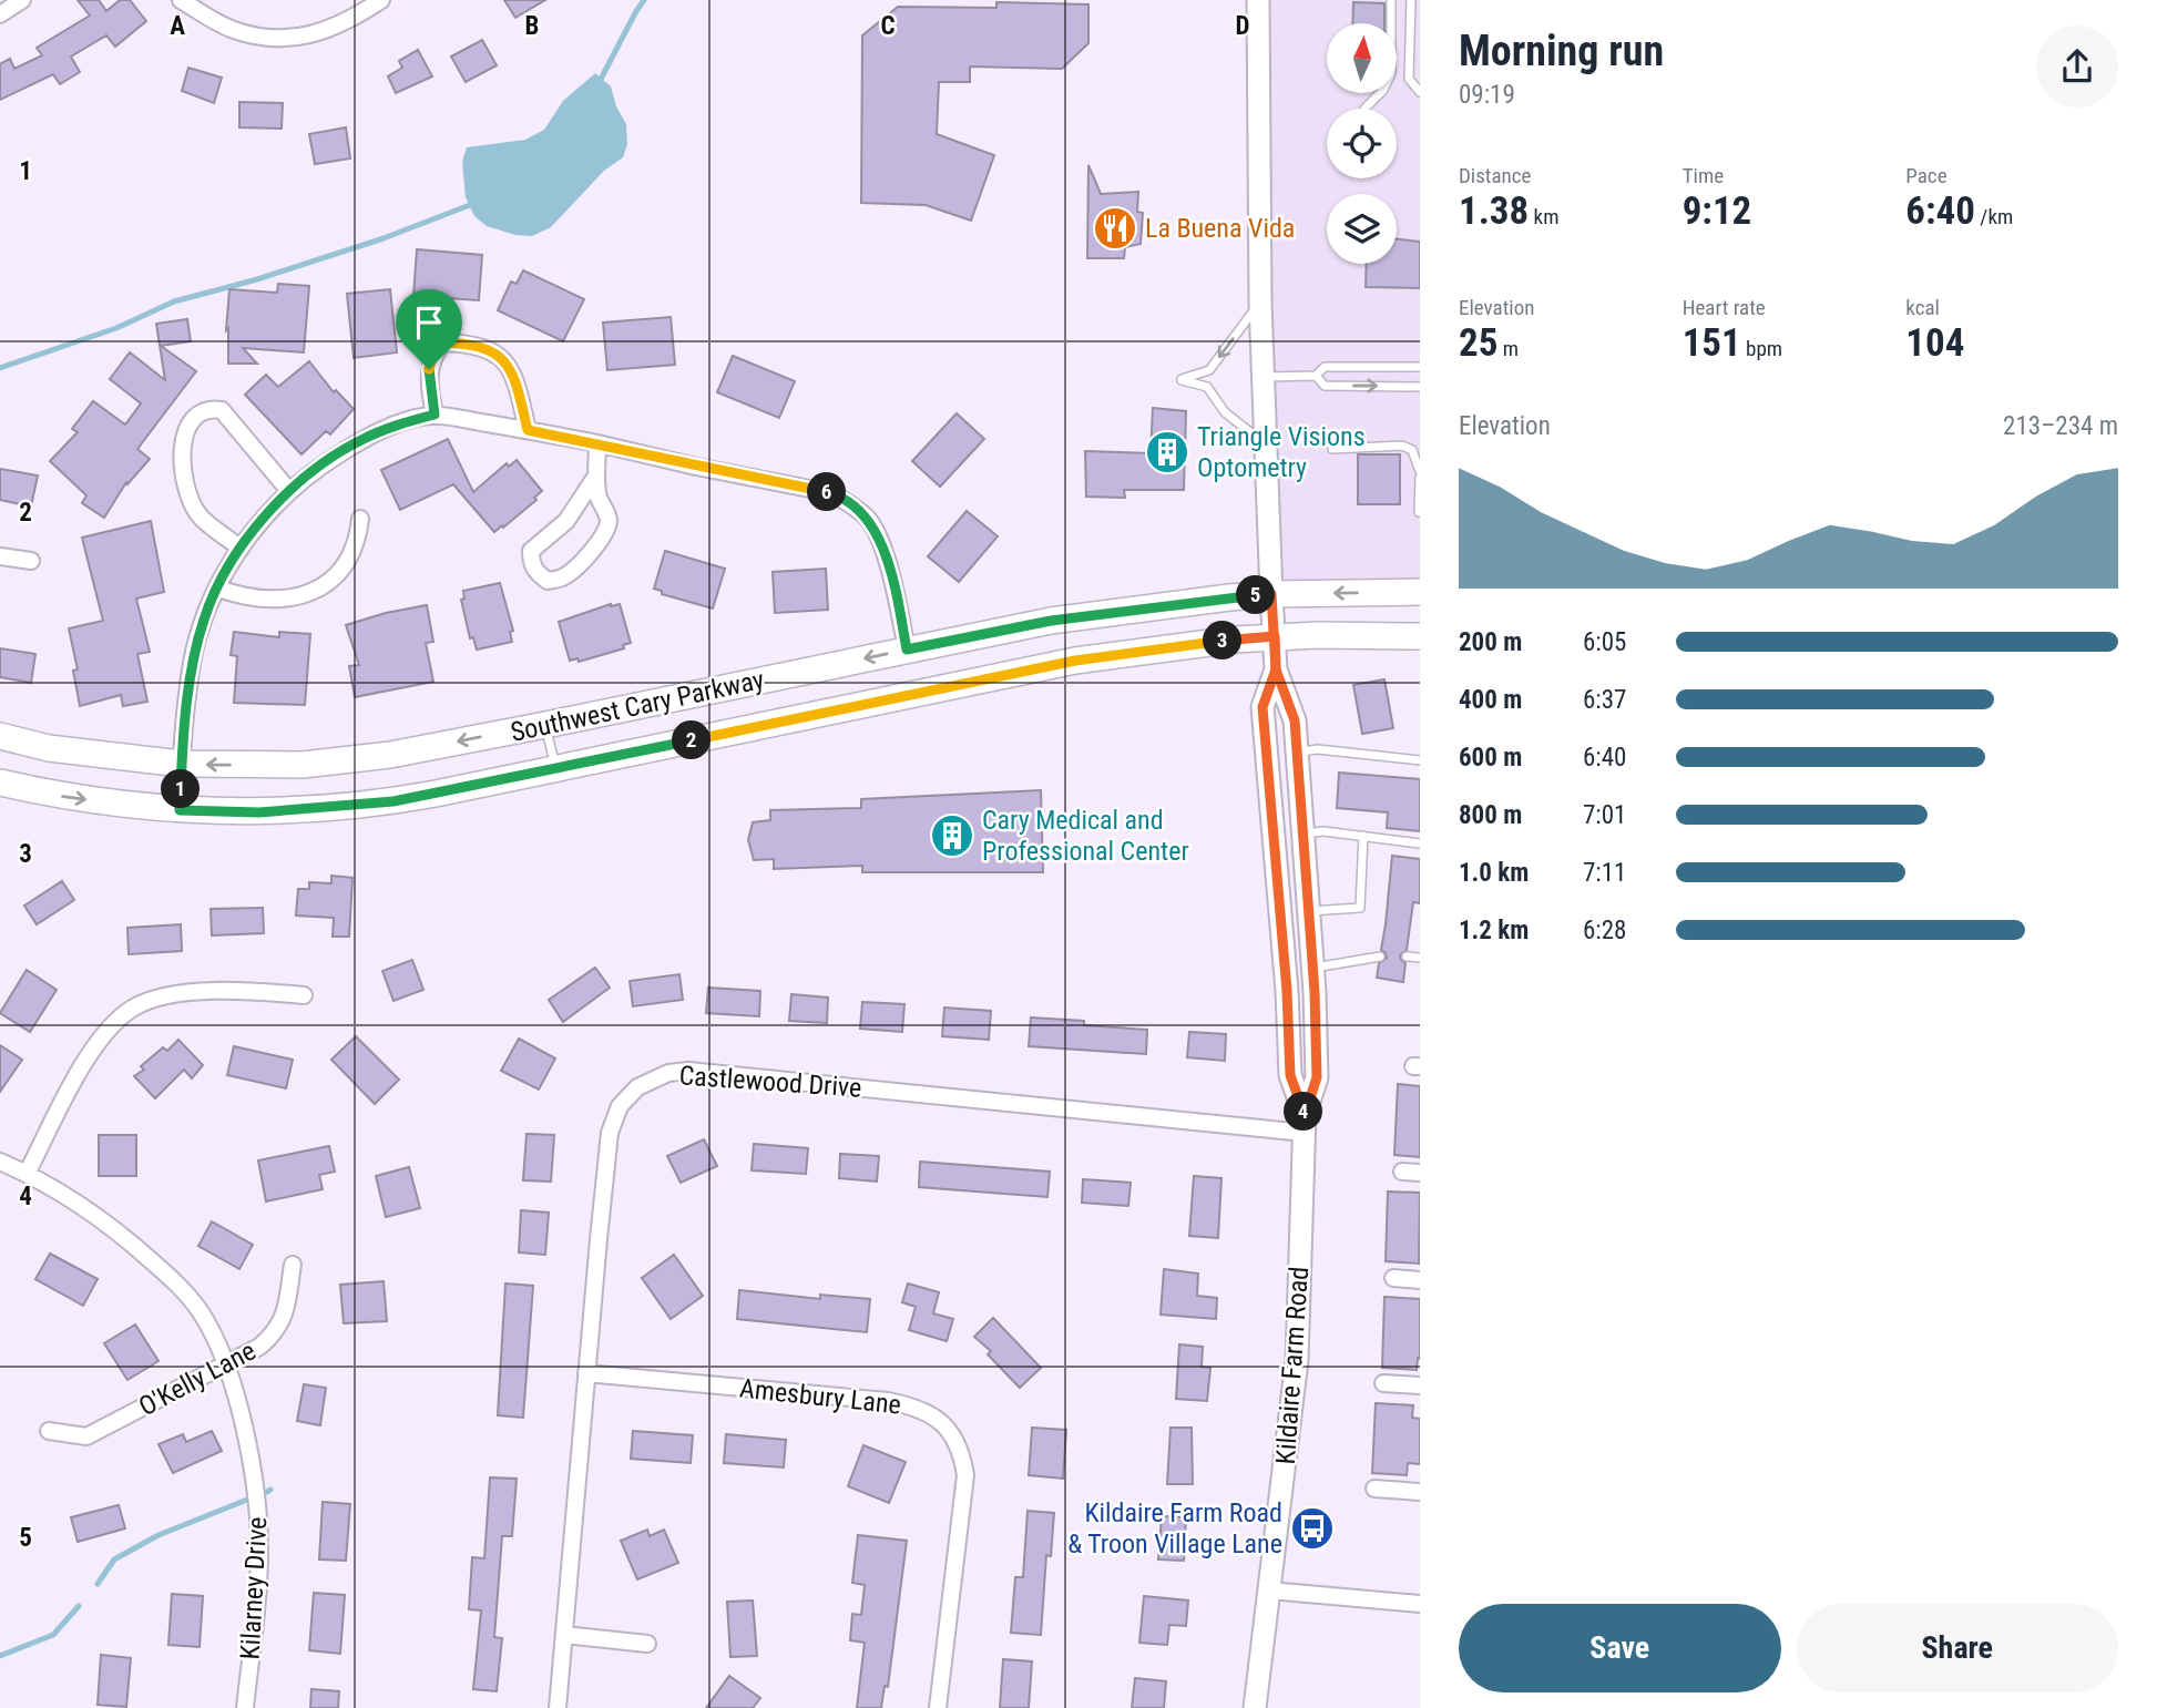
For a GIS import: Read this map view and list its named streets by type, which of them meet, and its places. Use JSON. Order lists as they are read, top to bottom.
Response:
{
  "streets": {
    "main road": ["Southwest Cary Parkway", "Kildaire Farm Road"],
    "street": [
      "Castlewood Drive",
      "O'Kelly Lane",
      "Amesbury Lane",
      "Kilarney Drive"
    ]
  },
  "crossings": [
    ["Southwest Cary Parkway", "Kildaire Farm Road"],
    ["Castlewood Drive", "Kildaire Farm Road"],
    ["Castlewood Drive", "Amesbury Lane"],
    ["O'Kelly Lane", "Kilarney Drive"]
  ],
  "places": {
    "restaurant": ["La Buena Vida"],
    "building": ["Triangle Visions Optometry", "Cary Medical and Professional Center"],
    "bus stop": ["Kildaire Farm Road & Troon Village Lane"]
  },
  "north": "top",
  "page": {
    "heading": ["Morning run", "09:19"],
    "stats": [
      ["Distance", "1.38 km"],
      ["Time", "9:12"],
      ["Pace", "6:40 /km"],
      ["Elevation", "25 m"],
      ["Heart rate", "151 bpm"],
      ["kcal", "104"]
    ],
    "chart": ["Elevation", "213–234 m"],
    "pins": [
      "6",
      "5",
      "3",
      "2",
      "1",
      "4"
    ],
    "list": [
      {
        "name": "200 m",
        "note": "6:05"
      },
      {
        "name": "400 m",
        "note": "6:37"
      },
      {
        "name": "600 m",
        "note": "6:40"
      },
      {
        "name": "800 m",
        "note": "7:01"
      },
      {
        "name": "1.0 km",
        "note": "7:11"
      },
      {
        "name": "1.2 km",
        "note": "6:28"
      }
    ],
    "buttons": ["Save", "Share"]
  },
  "grid": {
    "columns": [
      "A",
      "B",
      "C",
      "D"
    ],
    "rows": [
      "1",
      "2",
      "3",
      "4",
      "5"
    ]
  }
}
